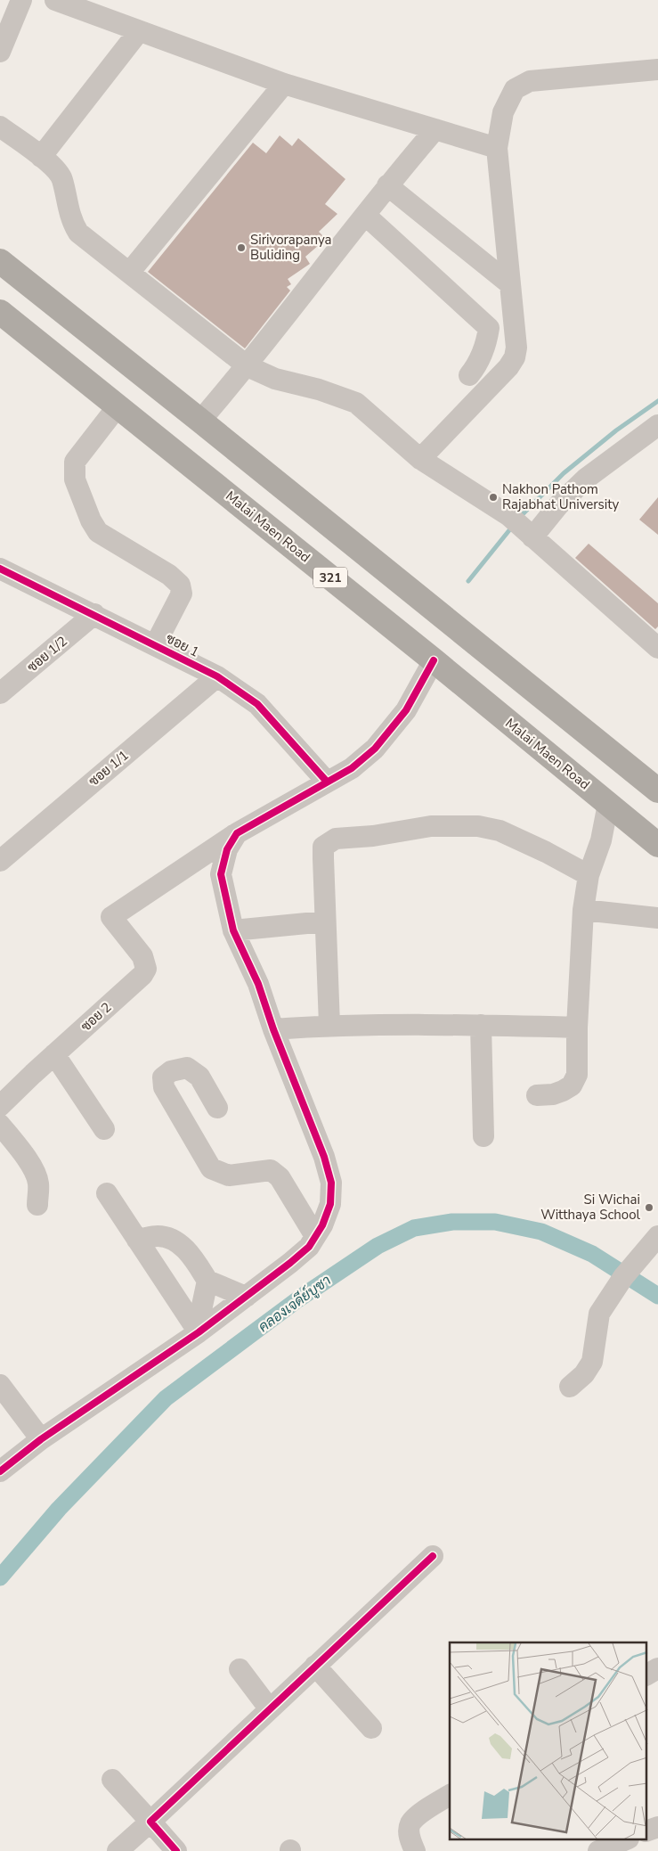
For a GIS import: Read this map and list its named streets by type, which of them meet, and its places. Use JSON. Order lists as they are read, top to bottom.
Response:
{
  "streets": {
    "highway": ["Malai Maen Road", "321"],
    "street": [
      "ซอย 1",
      "ซอย 1/2",
      "ซอย 1/1",
      "ซอย 2"
    ]
  },
  "crossings": [
    ["ซอย 1", "ซอย 1/2"],
    ["ซอย 1", "ซอย 1/1"]
  ],
  "water": ["คลองเจดีย์บูชา"],
  "places": ["Sirivorapanya Buliding", "Nakhon Pathom Rajabhat University", "Si Wichai Witthaya School"]
}
